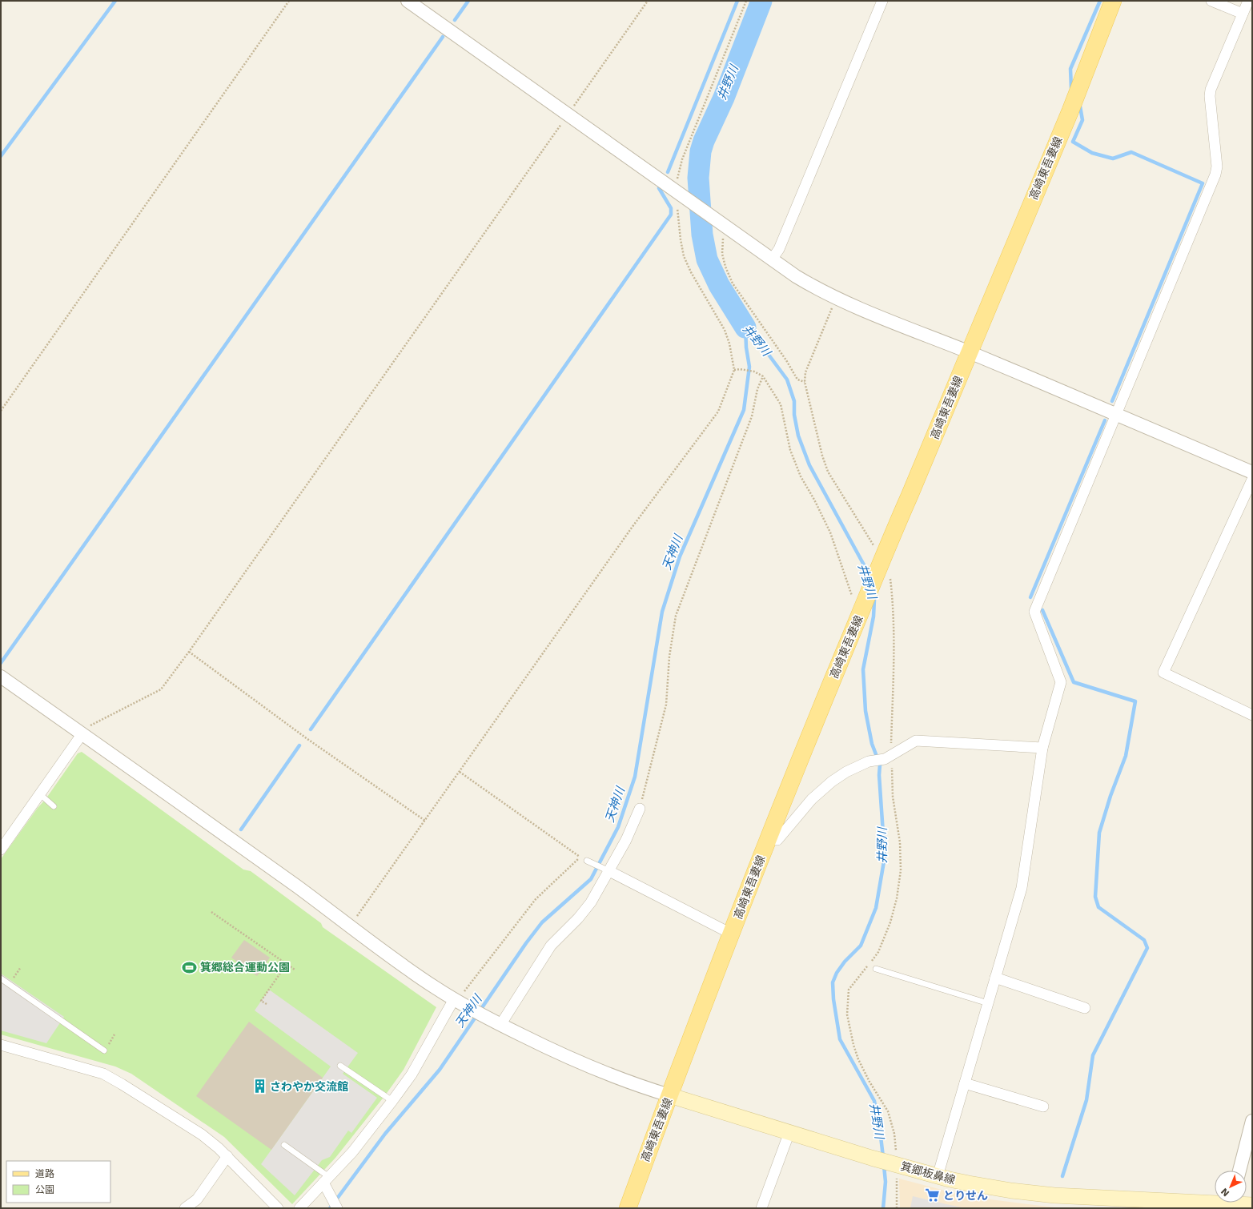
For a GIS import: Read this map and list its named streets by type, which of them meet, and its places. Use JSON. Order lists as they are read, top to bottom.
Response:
{
  "streets": {
    "main road": ["高崎東吾妻線", "箕郷板鼻線"]
  },
  "crossings": [
    ["高崎東吾妻線", "箕郷板鼻線"]
  ],
  "water": ["井野川", "天神川"],
  "places": {
    "sports": ["箕郷総合運動公園"],
    "building": ["さわやか交流館"],
    "supermarket": ["とりせん"]
  },
  "legend": ["道路", "公園"],
  "north": "bottom left"
}
